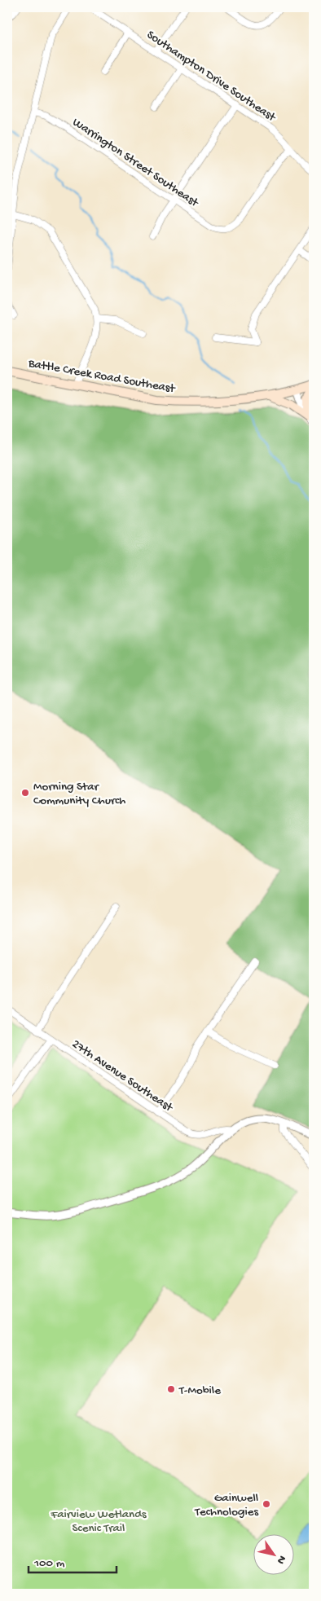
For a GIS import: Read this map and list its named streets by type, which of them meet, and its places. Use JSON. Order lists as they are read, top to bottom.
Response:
{
  "streets": {
    "main road": ["Battle Creek Road Southeast"],
    "street": ["Southampton Drive Southeast", "Warrington Street Southeast", "27th Avenue Southeast"]
  },
  "crossings": [
    ["Southampton Drive Southeast", "Warrington Street Southeast"]
  ],
  "parks": ["Fairview Wetlands Scenic Trail"],
  "places": ["Morning Star Community Church", "T-Mobile", "Gainwell Technologies"],
  "scale_bar": "100 m",
  "north": "bottom right"
}
